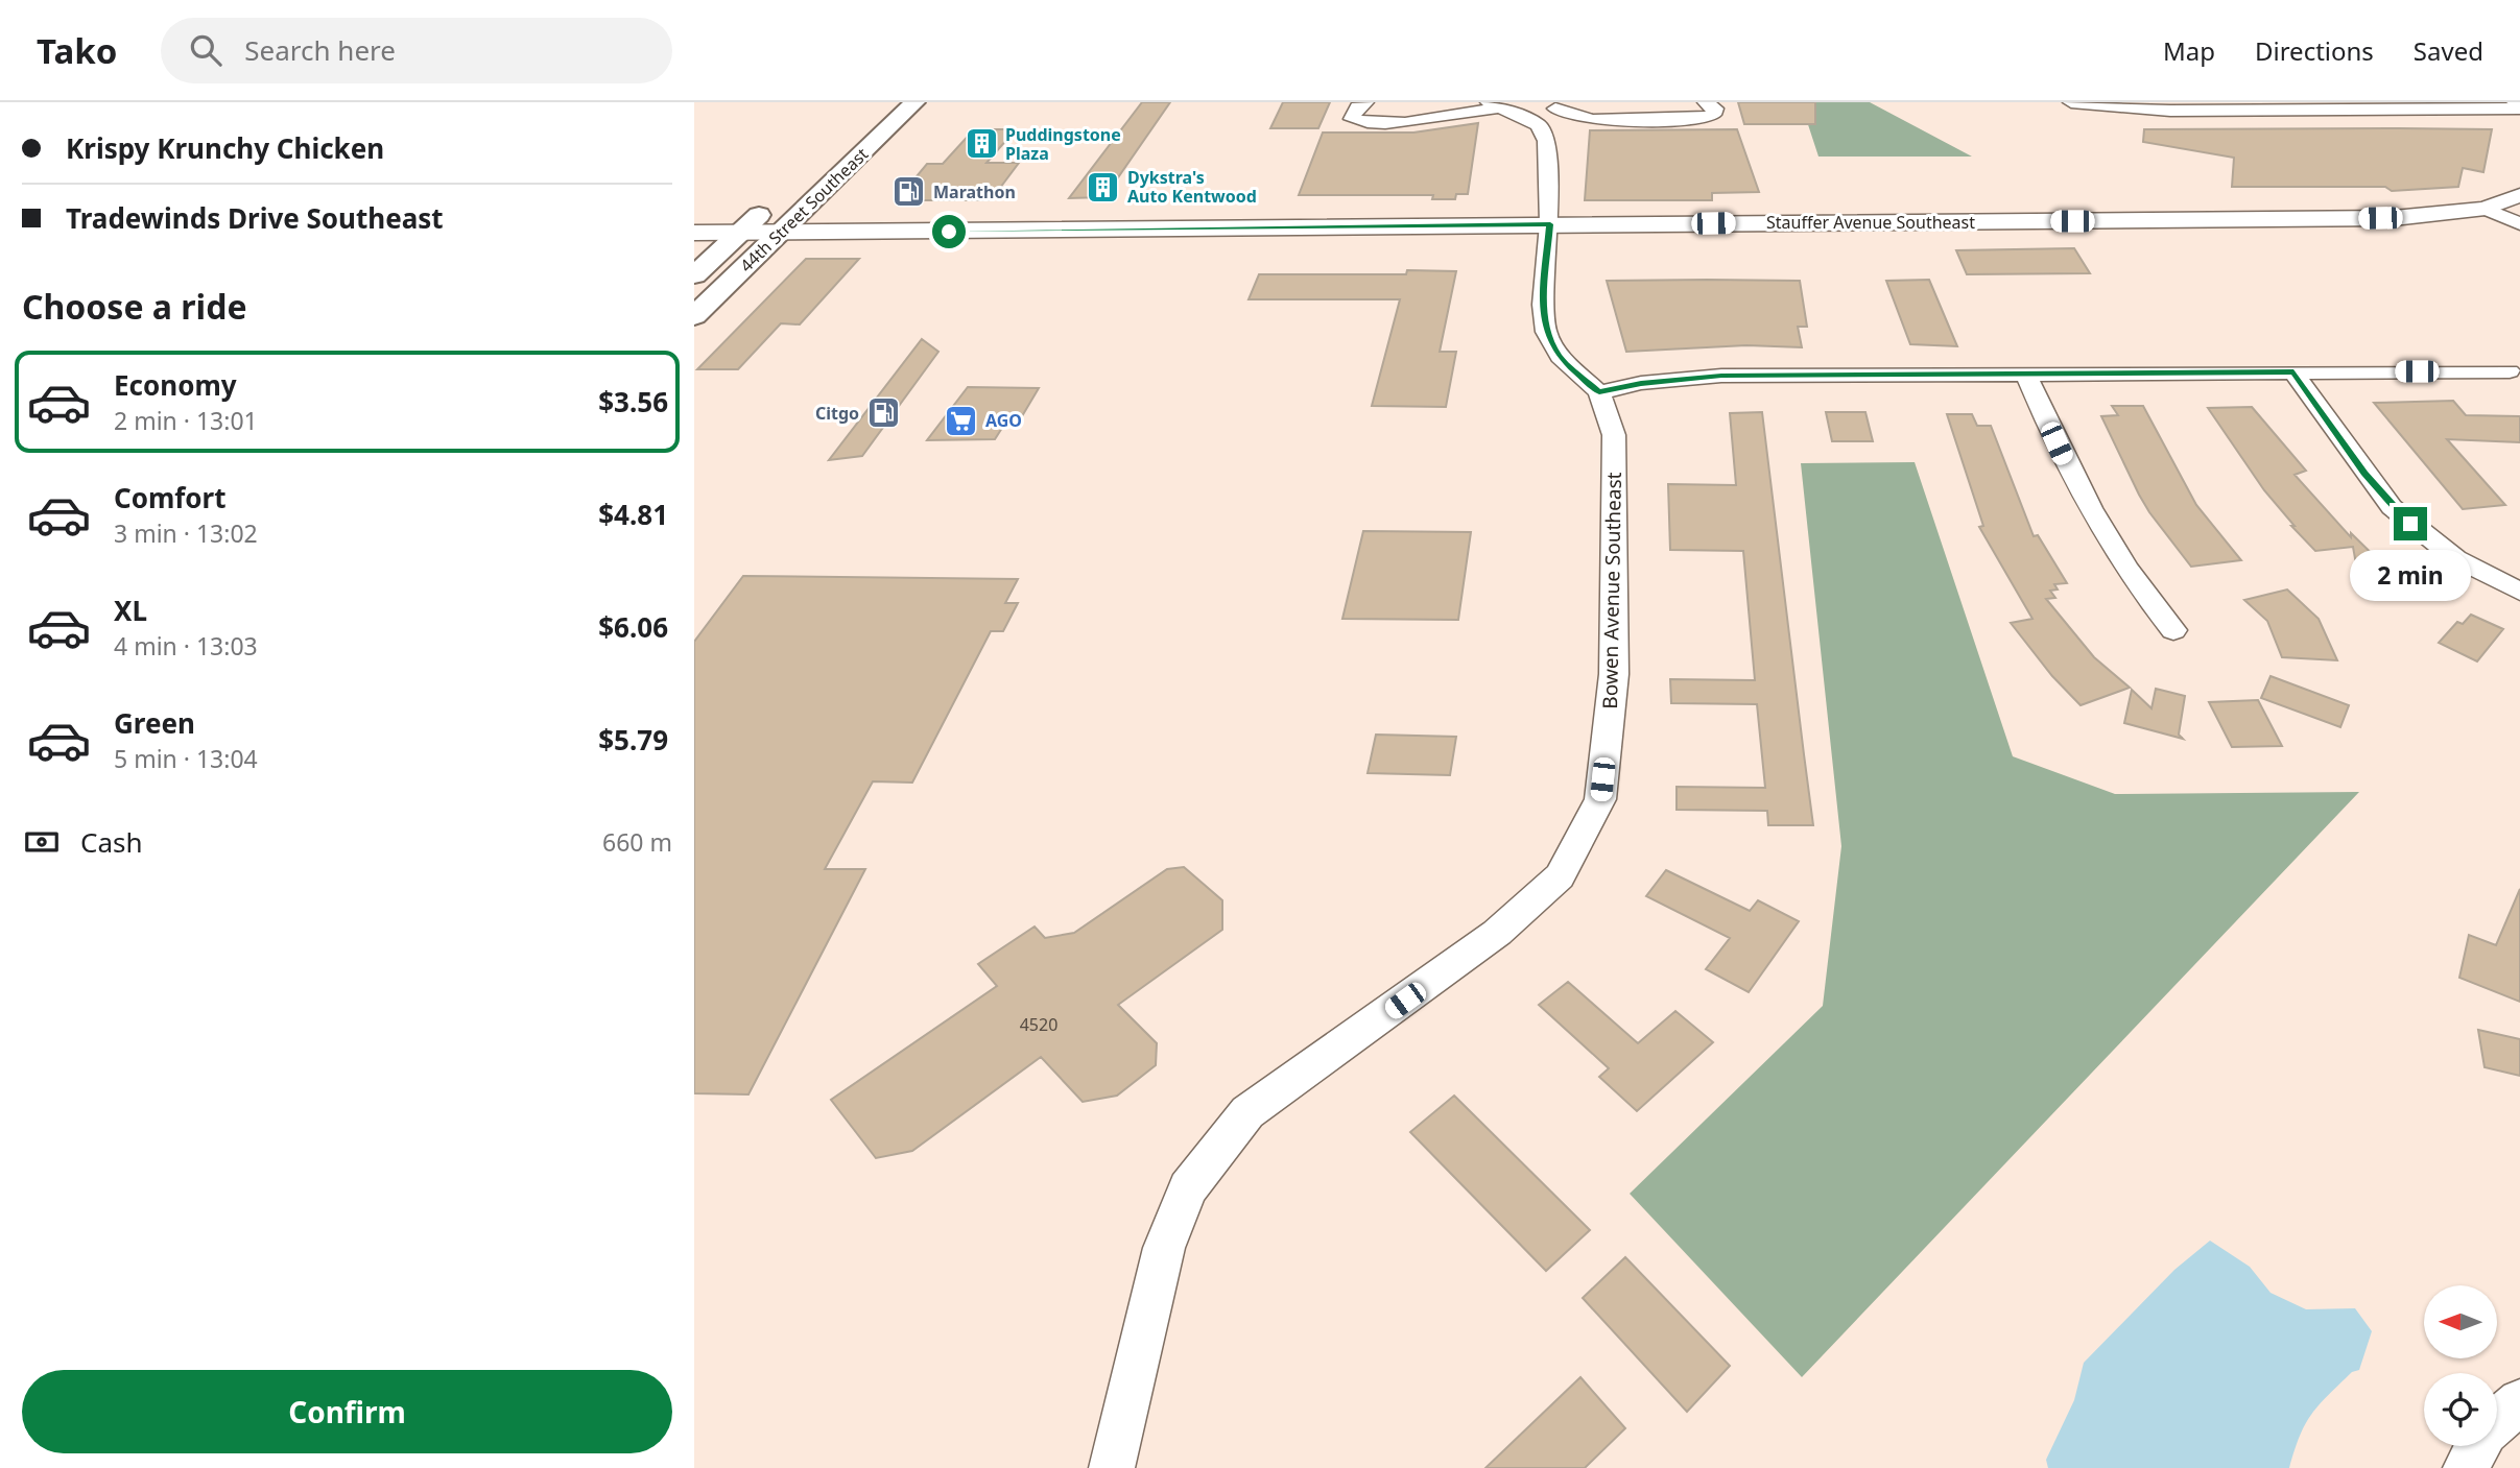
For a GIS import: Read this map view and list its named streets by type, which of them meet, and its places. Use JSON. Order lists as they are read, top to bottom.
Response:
{
  "streets": {
    "main road": ["44th Street Southeast"],
    "street": ["Stauffer Avenue Southeast", "Bowen Avenue Southeast"]
  },
  "crossings": [
    ["44th Street Southeast", "Stauffer Avenue Southeast"],
    ["Stauffer Avenue Southeast", "Bowen Avenue Southeast"]
  ],
  "places": {
    "building": ["Puddingstone Plaza", "Dykstra's Auto Kentwood"],
    "fuel station": ["Marathon", "Citgo"],
    "supermarket": ["AGO"]
  },
  "house_numbers": ["4520"],
  "north": "left",
  "page": {
    "header": "Tako",
    "search": "Search here",
    "nav": ["Map", "Directions", "Saved"],
    "banner": ["Krispy Krunchy Chicken", "Tradewinds Drive Southeast"],
    "heading": "Choose a ride",
    "list": [
      {
        "name": "Economy",
        "note": "2 min · 13:01",
        "value": "$3.56"
      },
      {
        "name": "Comfort",
        "note": "3 min · 13:02",
        "value": "$4.81"
      },
      {
        "name": "XL",
        "note": "4 min · 13:03",
        "value": "$6.06"
      },
      {
        "name": "Green",
        "note": "5 min · 13:04",
        "value": "$5.79"
      }
    ],
    "bubble": "2 min",
    "pay": ["Cash", "660 m"],
    "buttons": "Confirm"
  }
}
